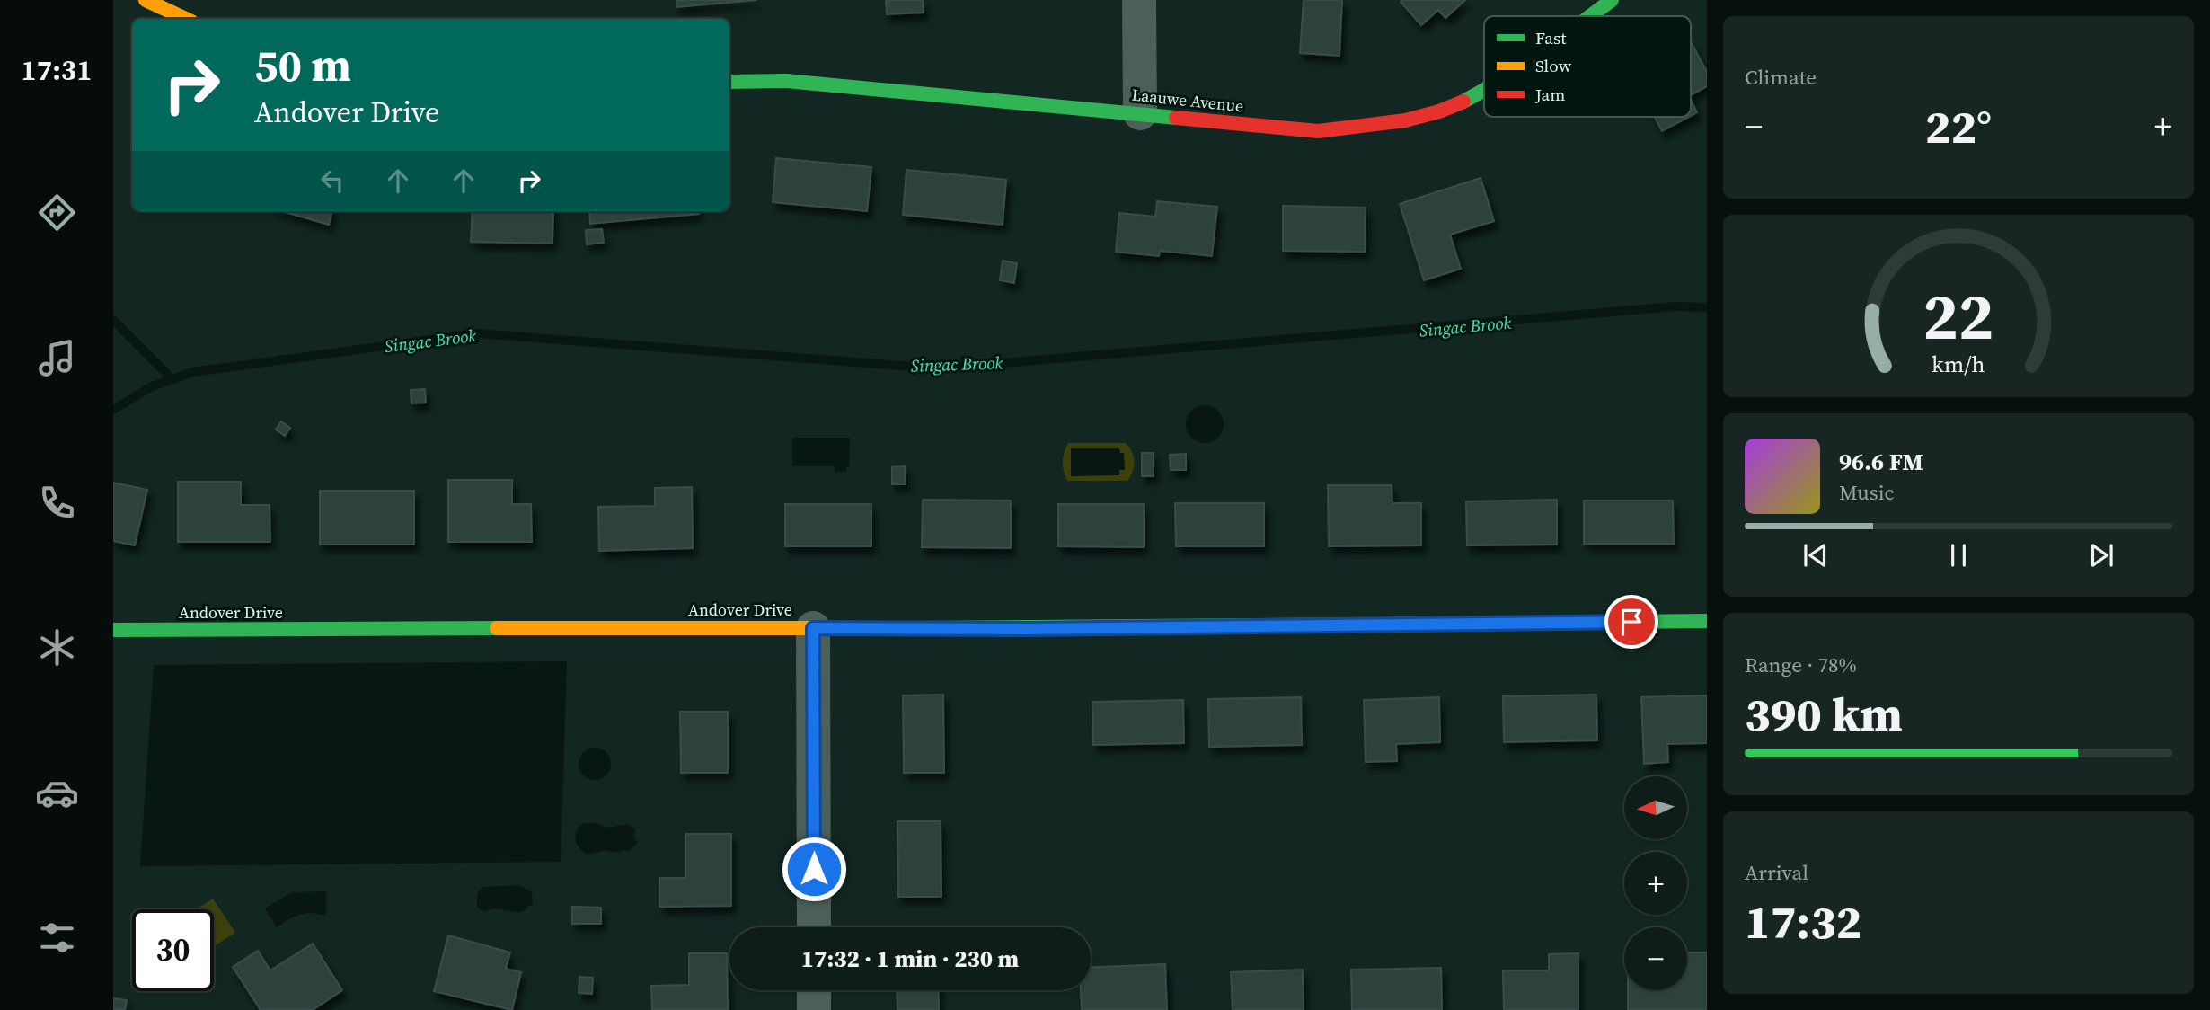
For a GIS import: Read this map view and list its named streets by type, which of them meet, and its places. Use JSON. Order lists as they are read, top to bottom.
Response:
{
  "streets": {
    "street": ["Laauwe Avenue", "Andover Drive"]
  },
  "water": ["Singac Brook"],
  "legend": ["Fast", "Slow", "Jam"],
  "north": "left",
  "page": {
    "tabs": "17:31",
    "tile": [
      "Climate",
      ["Range · 78%", "390 km"],
      ["Arrival", "17:32"]
    ],
    "turn": ["50 m", "Andover Drive"],
    "heat": ["−", "22°", "+"],
    "song": ["96.6 FM", "Music"],
    "map_buttons": ["+", "−"],
    "limit": "30",
    "trip": "17:32 · 1 min · 230 m",
    "gauge": ["22", "km/h"]
  }
}
